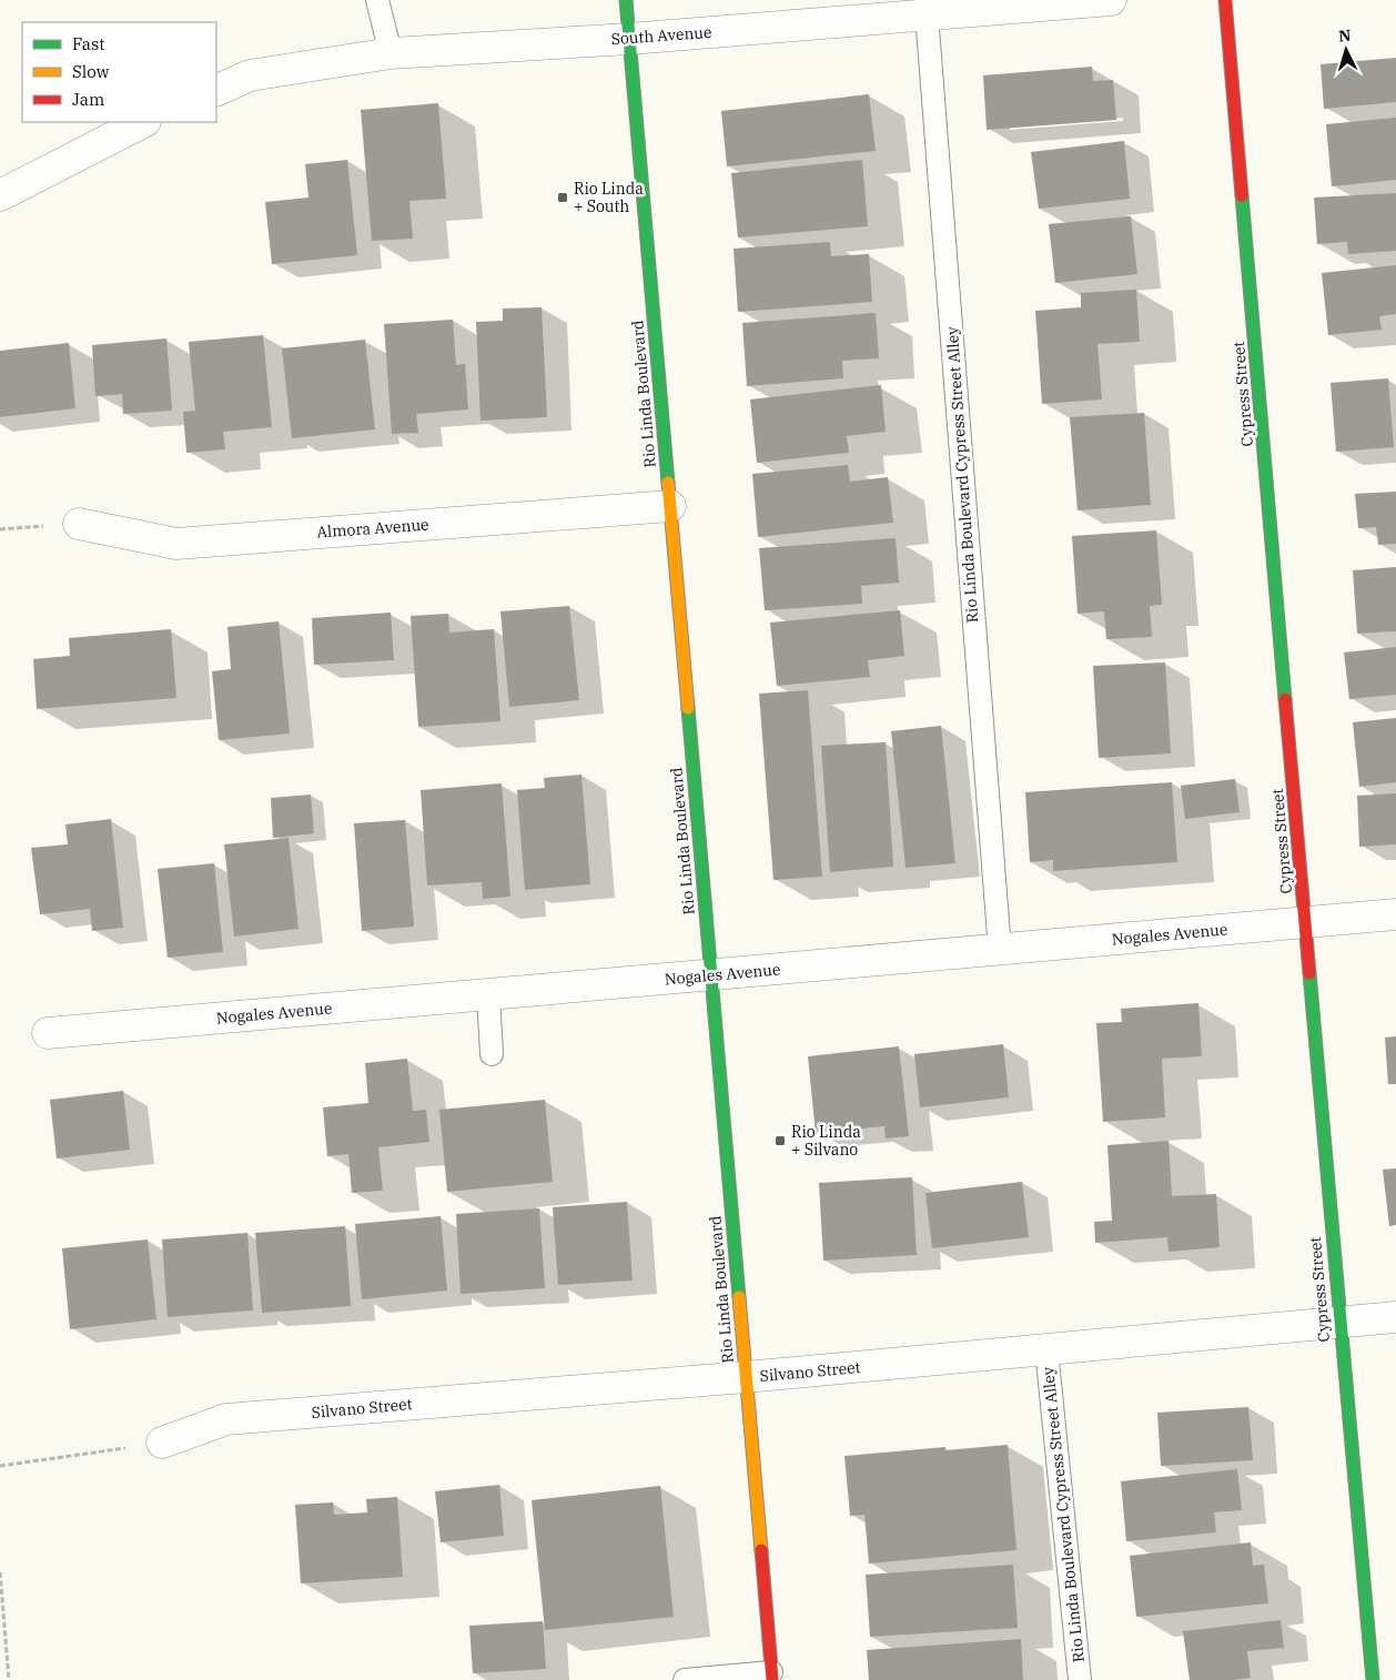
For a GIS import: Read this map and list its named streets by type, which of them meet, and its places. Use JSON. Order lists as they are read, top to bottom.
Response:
{
  "streets": {
    "main road": ["Rio Linda Boulevard", "Cypress Street"],
    "street": [
      "South Avenue",
      "Almora Avenue",
      "Nogales Avenue",
      "Silvano Street"
    ],
    "lane": ["Rio Linda Boulevard Cypress Street Alley"]
  },
  "crossings": [
    ["South Avenue", "Rio Linda Boulevard"],
    ["South Avenue", "Rio Linda Boulevard Cypress Street Alley"],
    ["Rio Linda Boulevard", "Almora Avenue"],
    ["Rio Linda Boulevard", "Nogales Avenue"],
    ["Rio Linda Boulevard", "Silvano Street"],
    ["Cypress Street", "Nogales Avenue"],
    ["Cypress Street", "Silvano Street"],
    ["Rio Linda Boulevard Cypress Street Alley", "Nogales Avenue"],
    ["Rio Linda Boulevard Cypress Street Alley", "Silvano Street"]
  ],
  "places": {
    "transit": ["Rio Linda + South", "Rio Linda + Silvano"]
  },
  "legend": ["Fast", "Slow", "Jam"],
  "north": "top"
}
